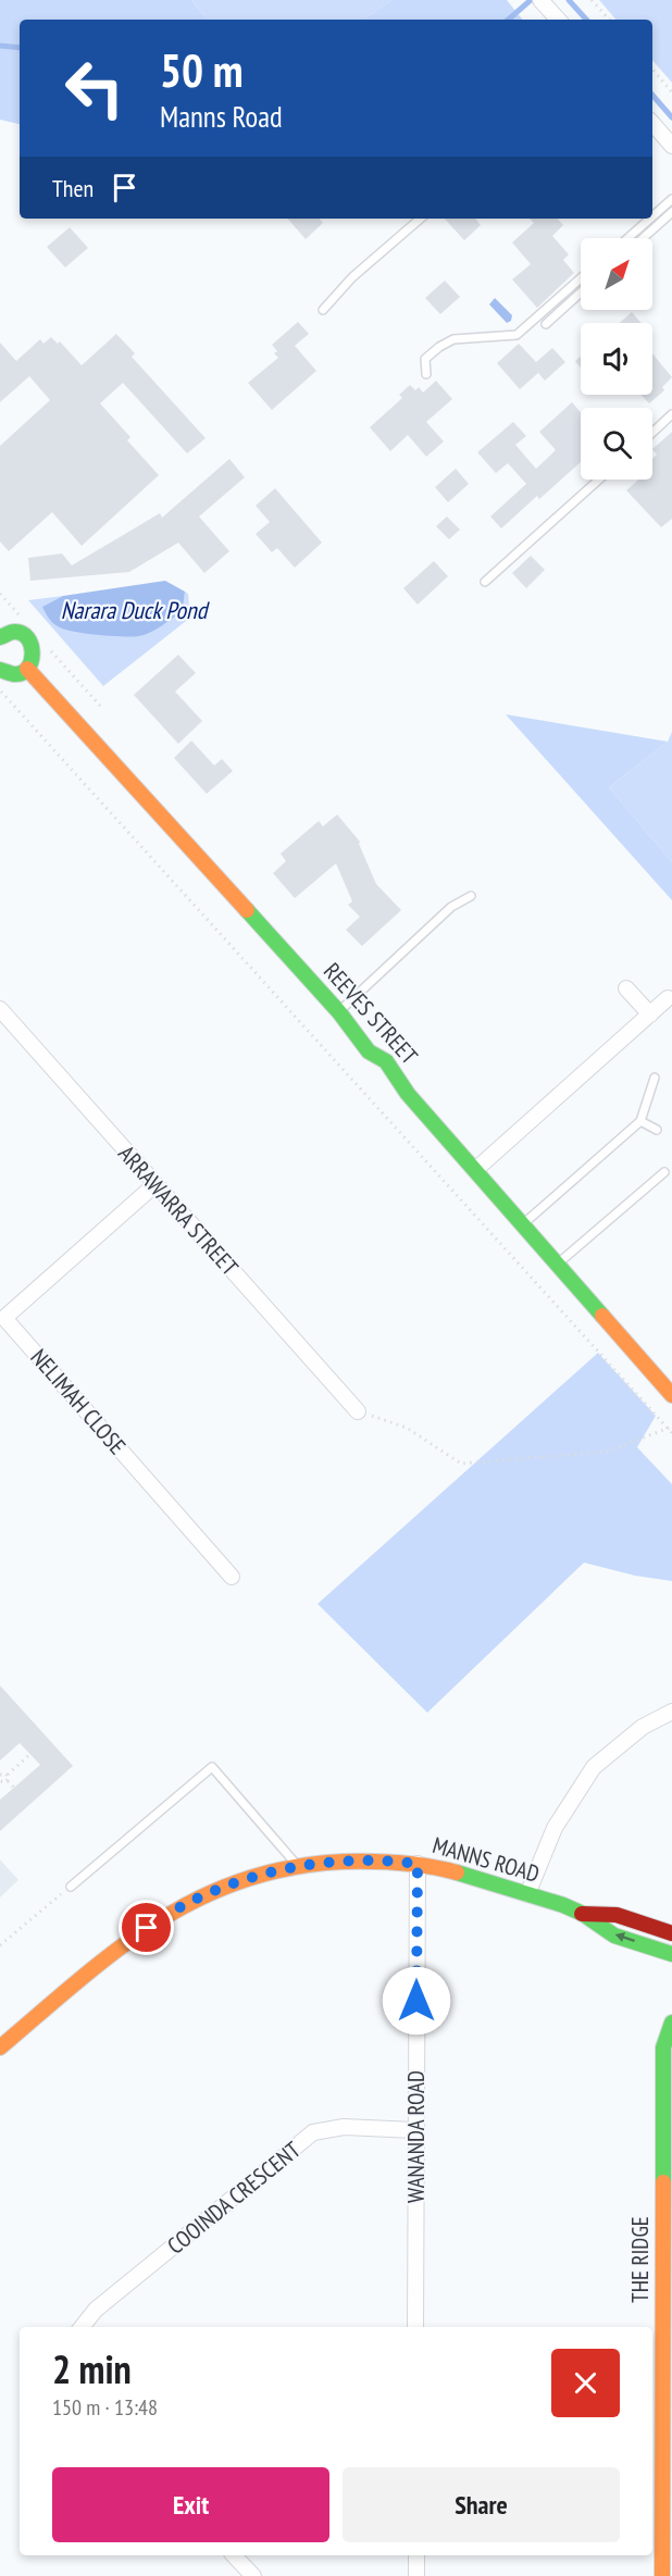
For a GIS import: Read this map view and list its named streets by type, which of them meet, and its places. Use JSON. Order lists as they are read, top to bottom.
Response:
{
  "streets": {
    "street": [
      "REEVES STREET",
      "ARRAWARRA STREET",
      "NELIMAH CLOSE",
      "MANNS ROAD",
      "WANANDA ROAD",
      "COOINDA CRESCENT",
      "THE RIDGE"
    ]
  },
  "crossings": [
    ["ARRAWARRA STREET", "NELIMAH CLOSE"],
    ["MANNS ROAD", "WANANDA ROAD"],
    ["WANANDA ROAD", "COOINDA CRESCENT"]
  ],
  "water": ["Narara Duck Pond"],
  "north": "top right",
  "page": {
    "turn": ["50 m", "Manns Road"],
    "then": "Then",
    "heading": ["2 min", "150 m · 13:48"],
    "buttons": ["Exit", "Share"]
  }
}
